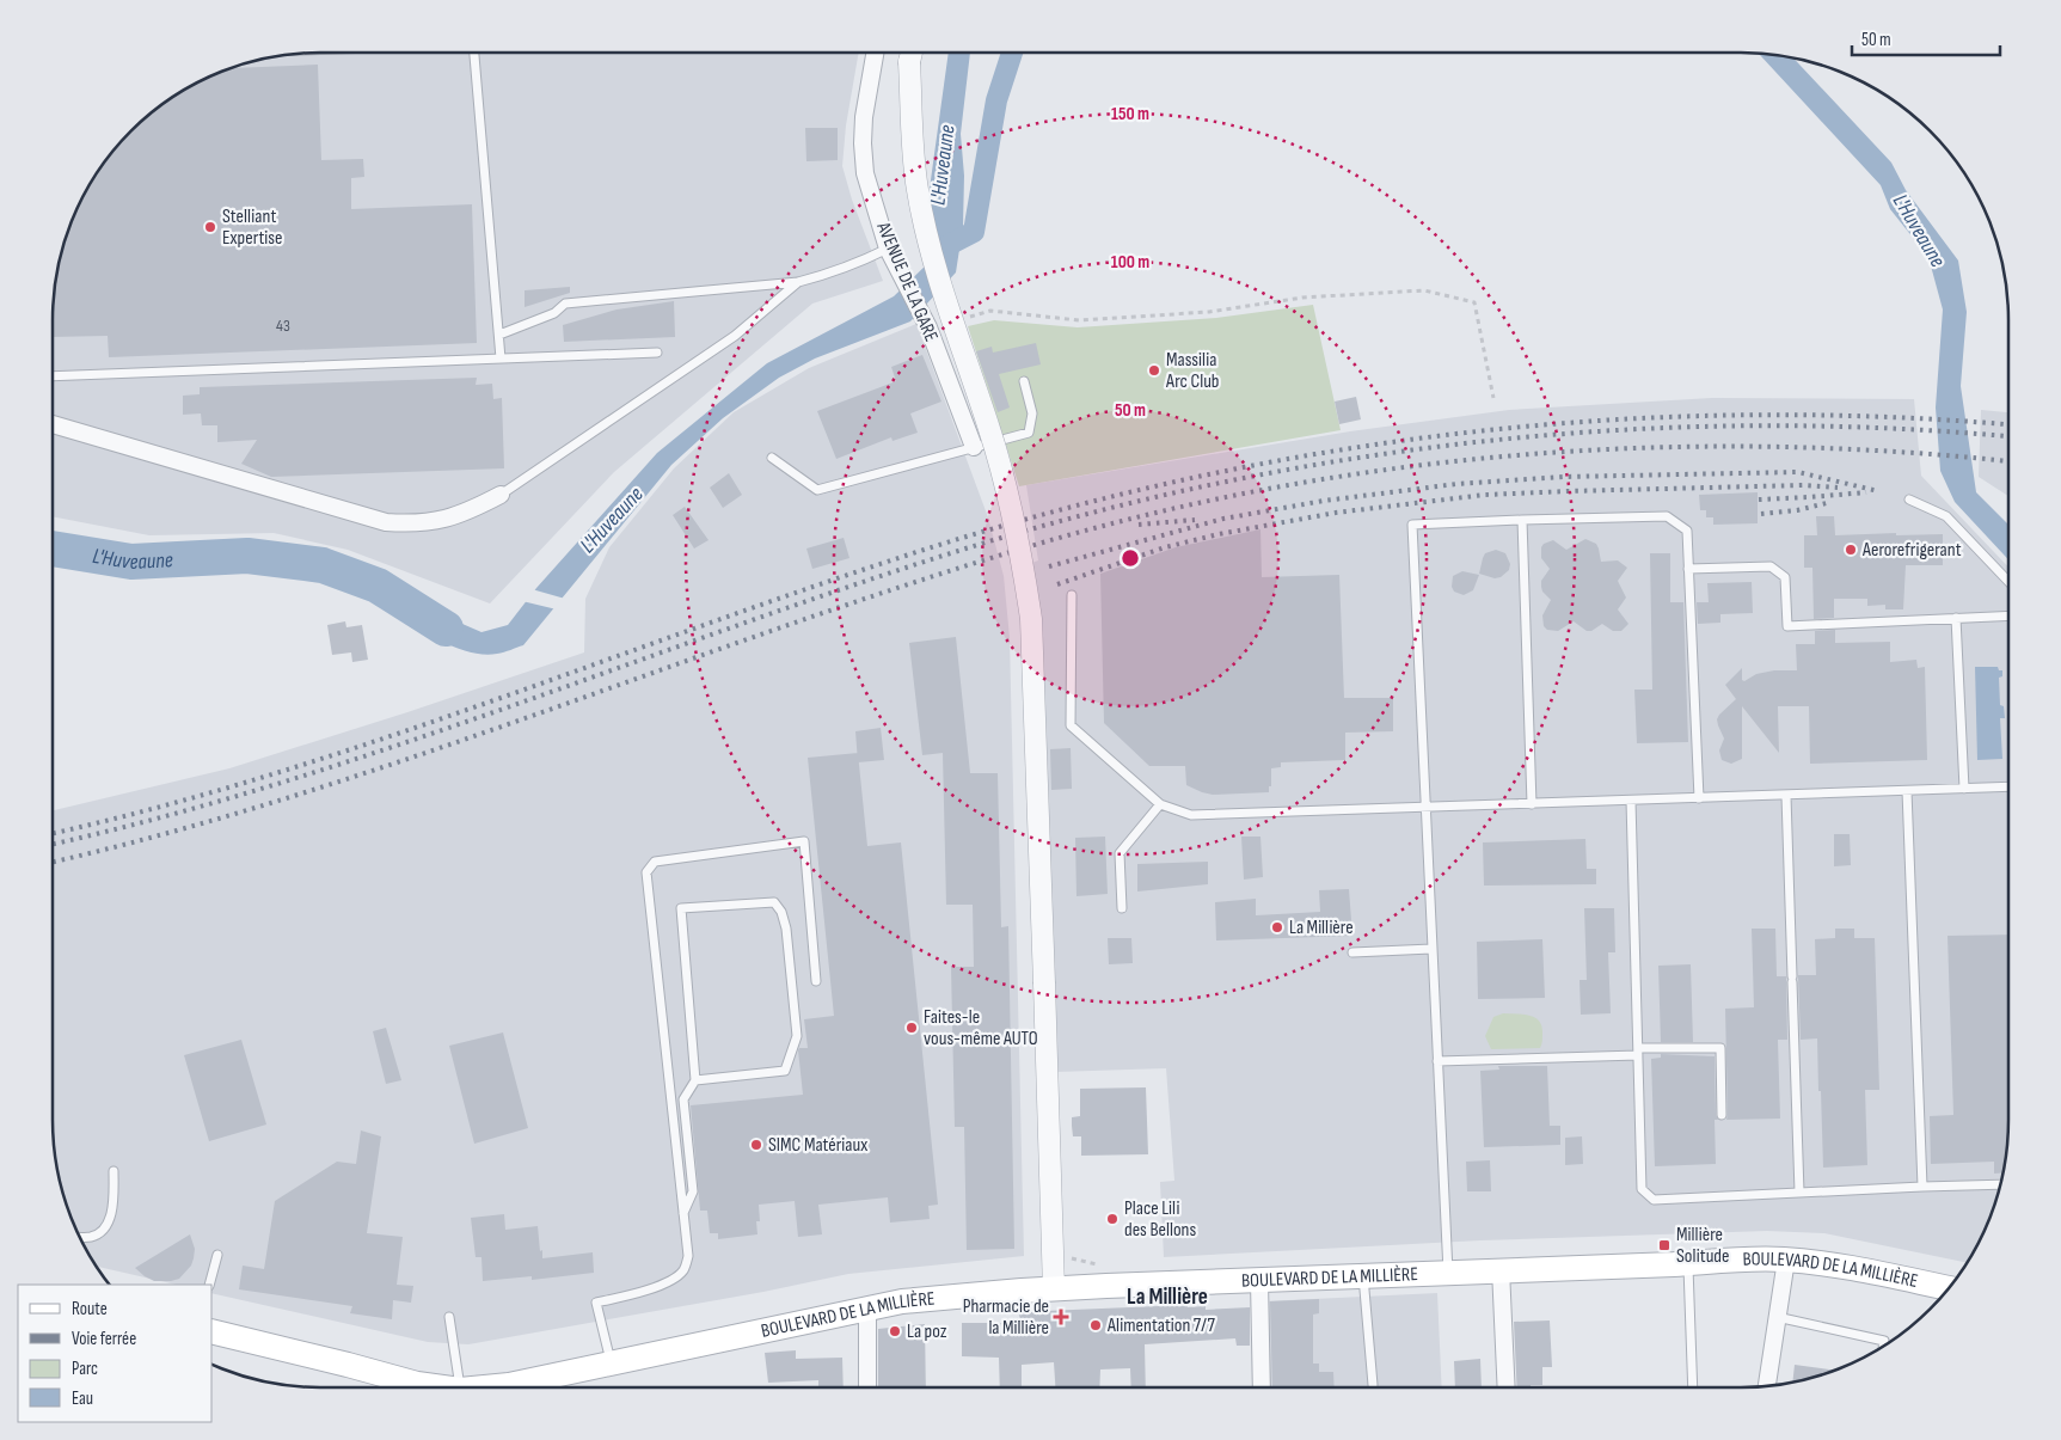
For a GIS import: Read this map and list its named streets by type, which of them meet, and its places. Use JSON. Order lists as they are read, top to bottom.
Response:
{
  "streets": {
    "main road": ["BOULEVARD DE LA MILLIÈRE"],
    "street": ["AVENUE DE LA GARE"]
  },
  "districts": ["La Millière"],
  "water": ["L'Huveaune"],
  "places": {
    "other": [
      "Stelliant Expertise",
      "Massilia Arc Club",
      "Aerorefrigerant",
      "La Millière",
      "Faites-le vous-même AUTO",
      "SIMC Matériaux",
      "Place Lili des Bellons",
      "Alimentation 7/7",
      "La poz"
    ],
    "transit": ["Millière Solitude"],
    "health": ["Pharmacie de la Millière"]
  },
  "house_numbers": ["43"],
  "legend": [
    "Route",
    "Voie ferrée",
    "Parc",
    "Eau"
  ],
  "scale_bar": "50 m",
  "rings": ["150 m", "100 m", "50 m"]
}
